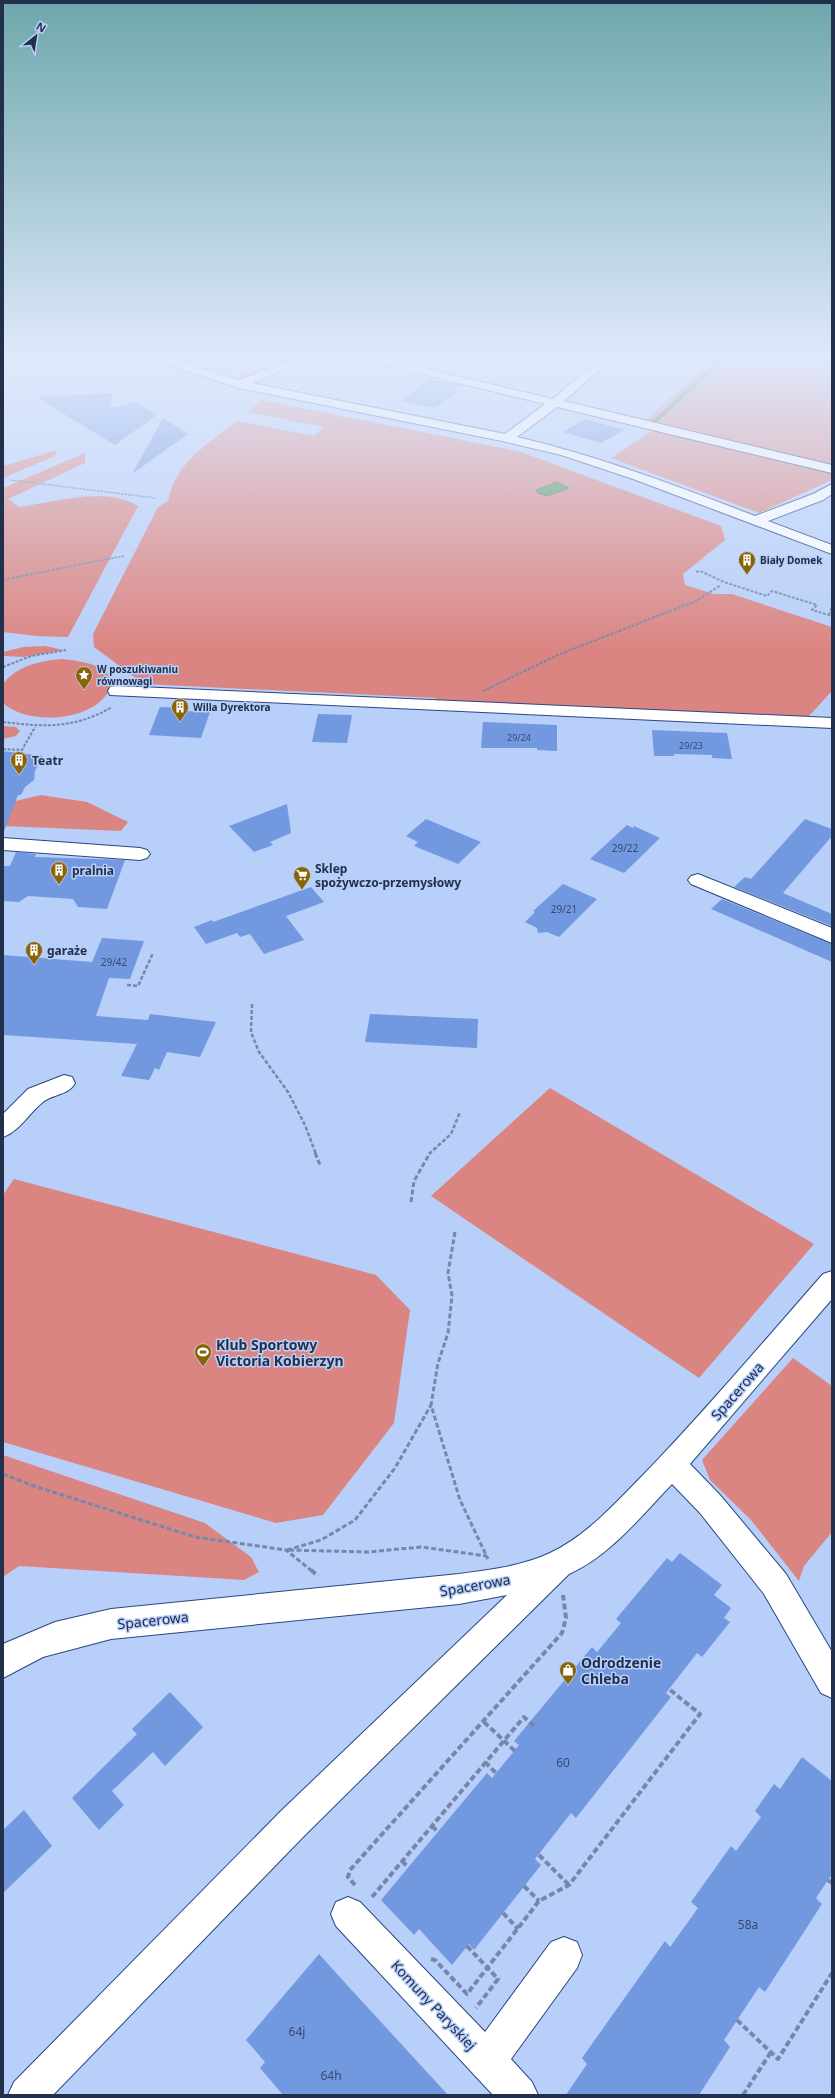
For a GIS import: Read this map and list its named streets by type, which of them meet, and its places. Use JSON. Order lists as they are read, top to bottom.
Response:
{
  "streets": {
    "street": ["Spacerowa", "Komuny Paryskiej"]
  },
  "places": {
    "building": [
      "Biały Domek",
      "Willa Dyrektora",
      "Teatr",
      "pralnia",
      "garaże"
    ],
    "place": ["W poszukiwaniu równowagi"],
    "supermarket": ["Sklep spożywczo-przemysłowy"],
    "sports": ["Klub Sportowy Victoria Kobierzyn"],
    "shop": ["Odrodzenie Chleba"]
  },
  "house_numbers": [
    "29/24",
    "29/23",
    "29/22",
    "29/21",
    "29/42",
    "60",
    "58a",
    "64j",
    "64h"
  ],
  "north": "top right"
}
